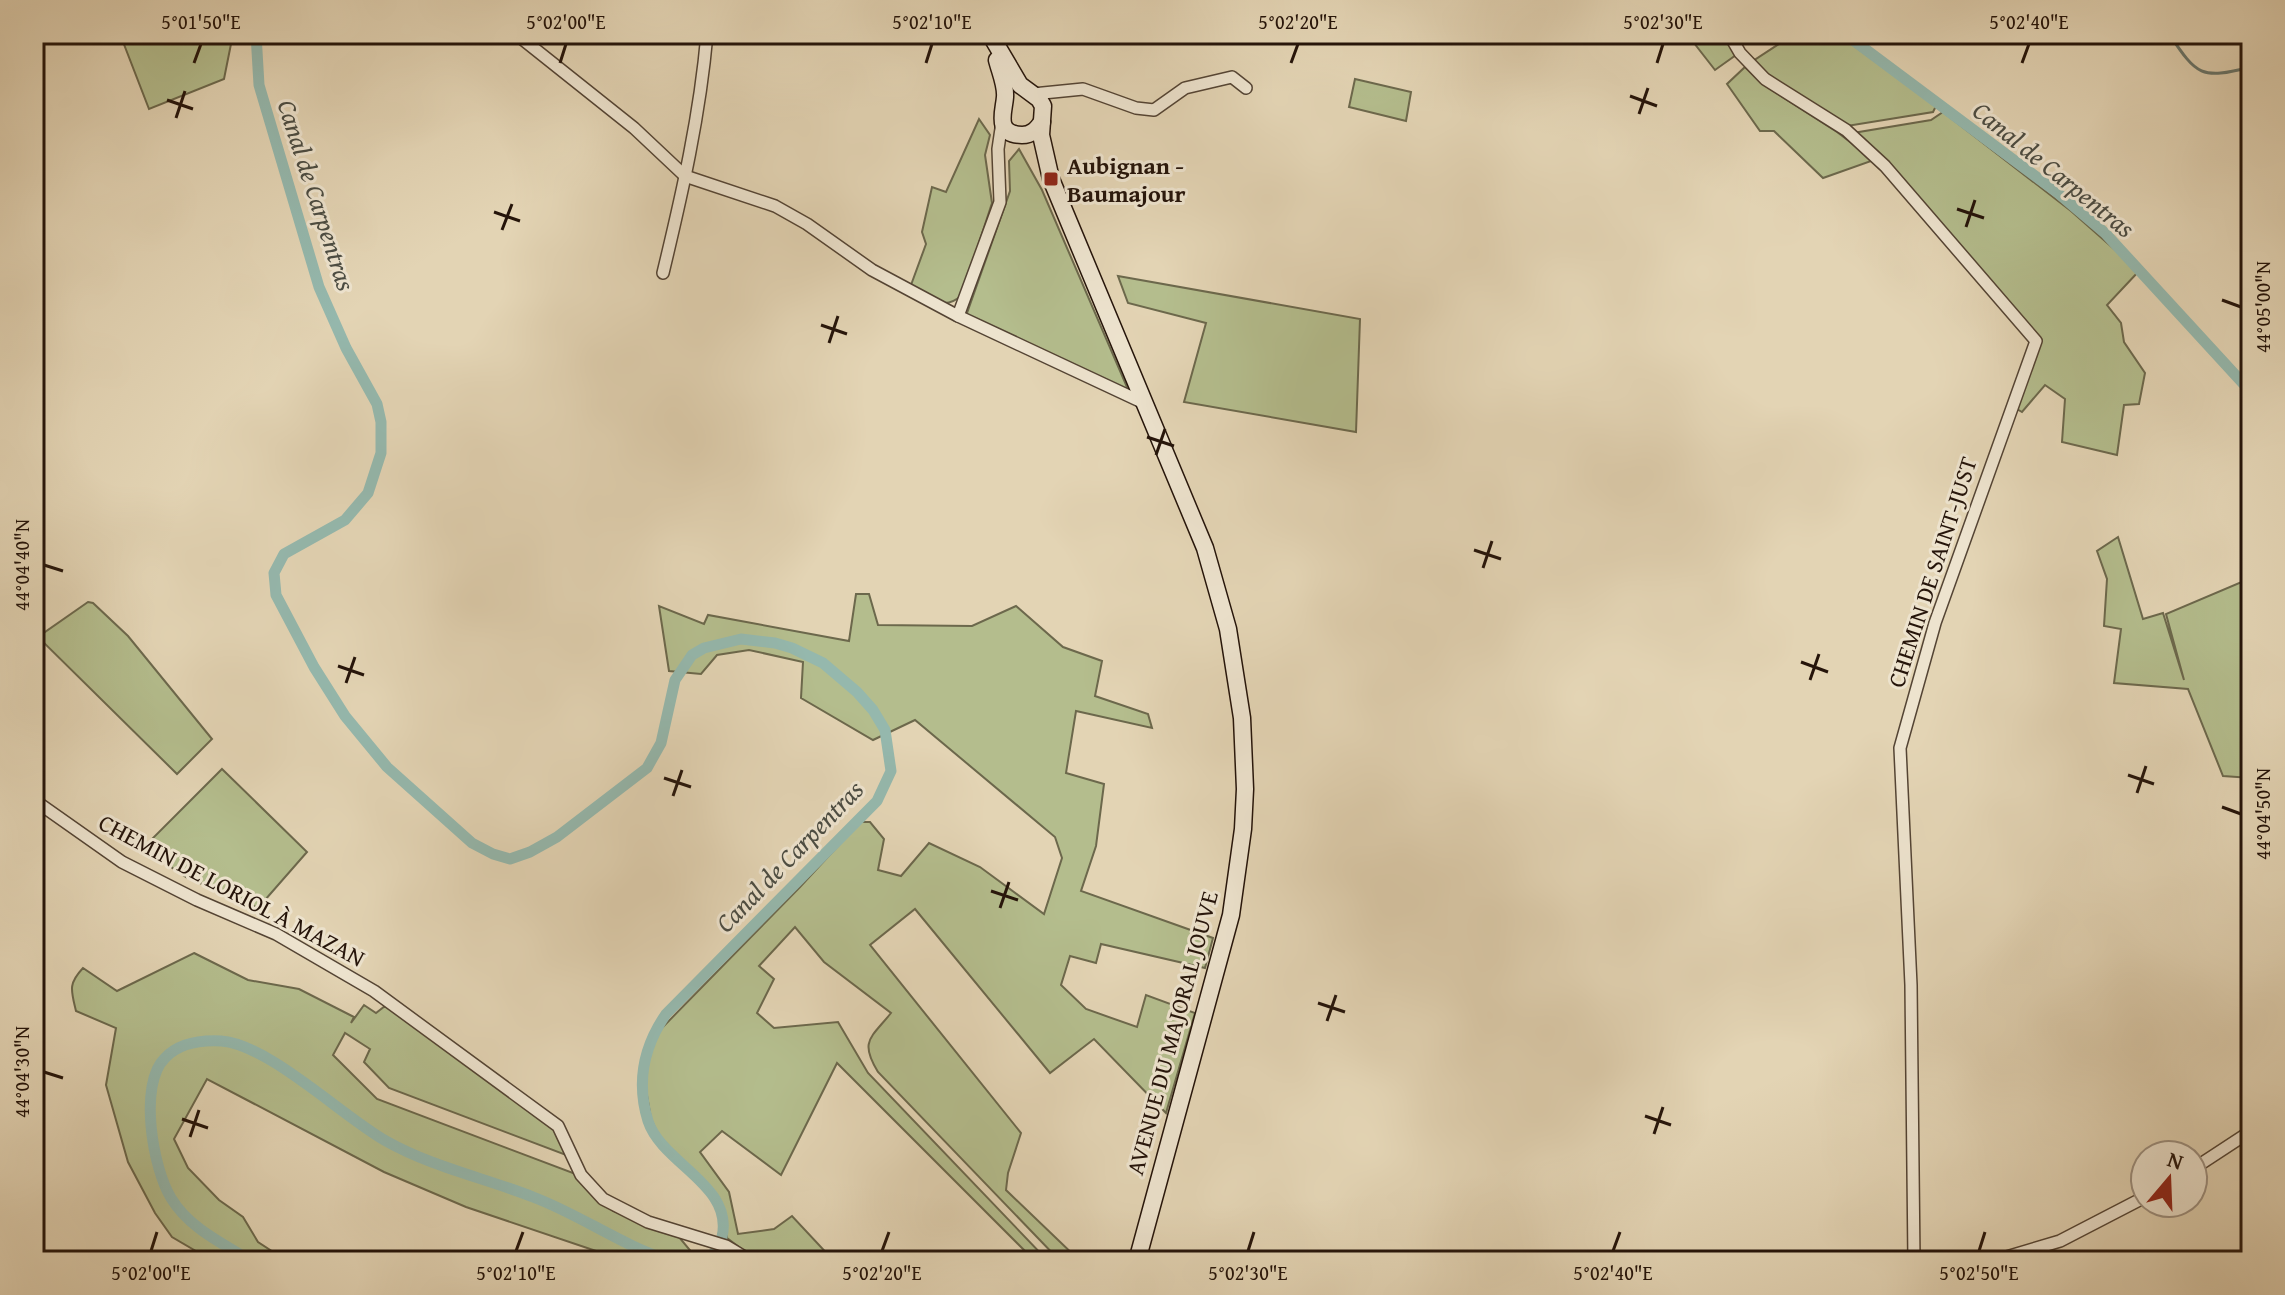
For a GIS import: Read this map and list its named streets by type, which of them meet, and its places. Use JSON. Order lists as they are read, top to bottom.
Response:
{
  "streets": {
    "main road": ["AVENUE DU MAJORAL JOUVE"],
    "street": ["CHEMIN DE SAINT-JUST", "CHEMIN DE LORIOL À MAZAN"]
  },
  "water": ["Canal de Carpentras"],
  "places": {
    "transit": ["Aubignan - Baumajour"]
  },
  "north": "top",
  "coordinates": [
    "5°01'50\"E",
    "5°02'00\"E",
    "5°02'10\"E",
    "5°02'20\"E",
    "5°02'30\"E",
    "5°02'40\"E",
    "44°05'00\"N",
    "44°04'40\"N",
    "44°04'50\"N",
    "44°04'30\"N",
    "5°02'50\"E"
  ]
}
